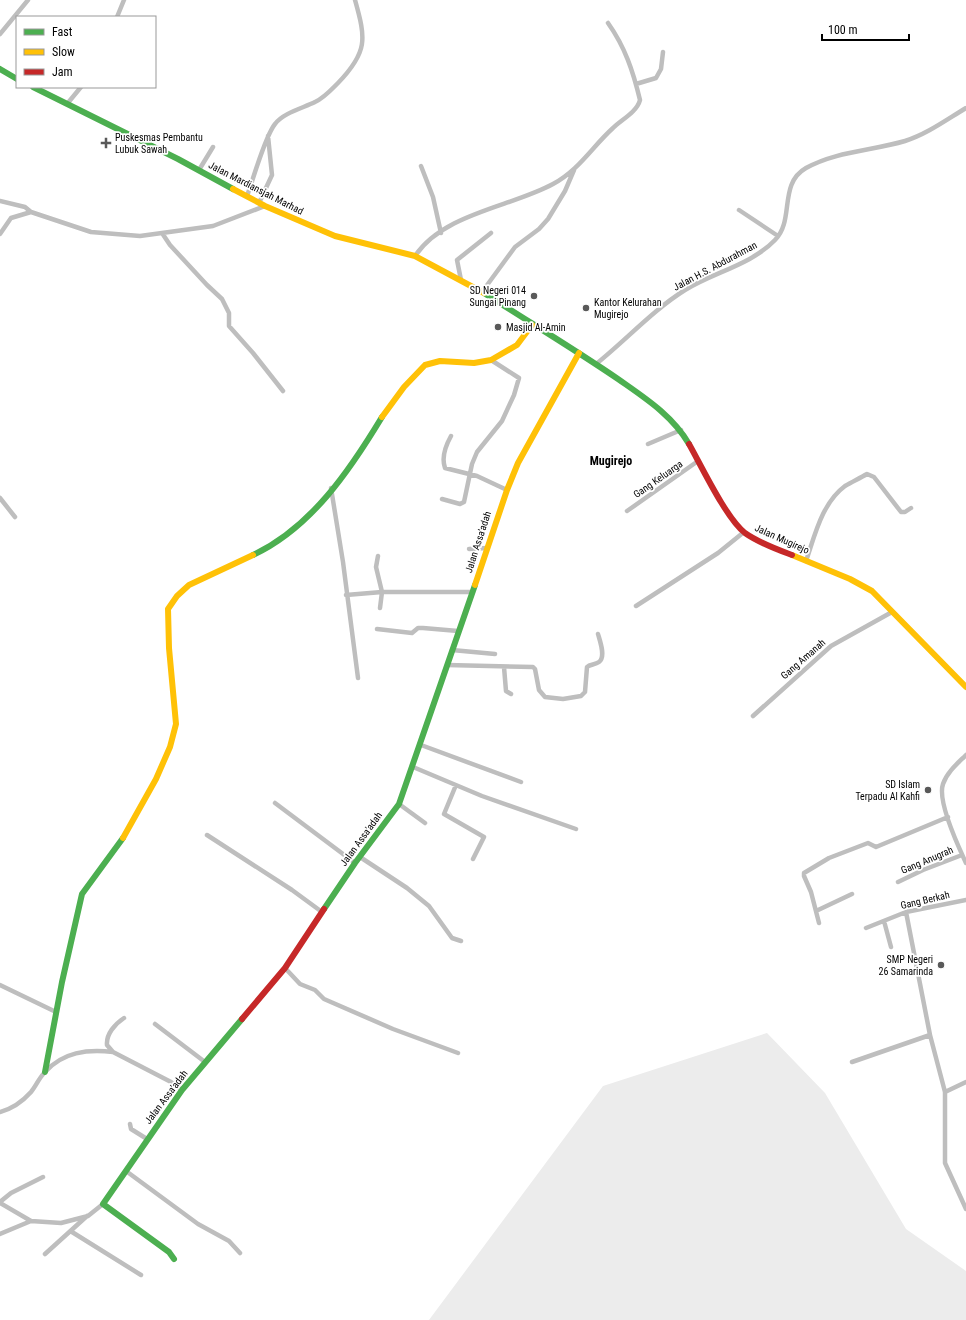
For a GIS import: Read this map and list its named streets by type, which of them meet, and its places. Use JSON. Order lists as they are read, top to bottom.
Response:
{
  "streets": {
    "street": [
      "Jalan Mardiansjah Marhad",
      "Jalan H.S. Abdurahman",
      "Gang Keluarga",
      "Jalan Mugirejo",
      "Jalan Assa'adah",
      "Gang Amanah",
      "Gang Anugrah",
      "Gang Berkah"
    ]
  },
  "crossings": [
    ["Jalan Mardiansjah Marhad", "Jalan Mugirejo"],
    ["Jalan Mardiansjah Marhad", "Jalan Assa'adah"],
    ["Jalan H.S. Abdurahman", "Jalan Mugirejo"],
    ["Gang Keluarga", "Jalan Mugirejo"],
    ["Jalan Mugirejo", "Jalan Assa'adah"],
    ["Jalan Mugirejo", "Gang Amanah"]
  ],
  "districts": ["Mugirejo"],
  "places": {
    "health": ["Puskesmas Pembantu Lubuk Sawah"],
    "other": [
      "SD Negeri 014 Sungai Pinang",
      "Kantor Kelurahan Mugirejo",
      "Masjid Al-Amin",
      "SD Islam Terpadu Al Kahfi",
      "SMP Negeri 26 Samarinda"
    ]
  },
  "legend": ["Fast", "Slow", "Jam"],
  "scale_bar": "100 m"
}
